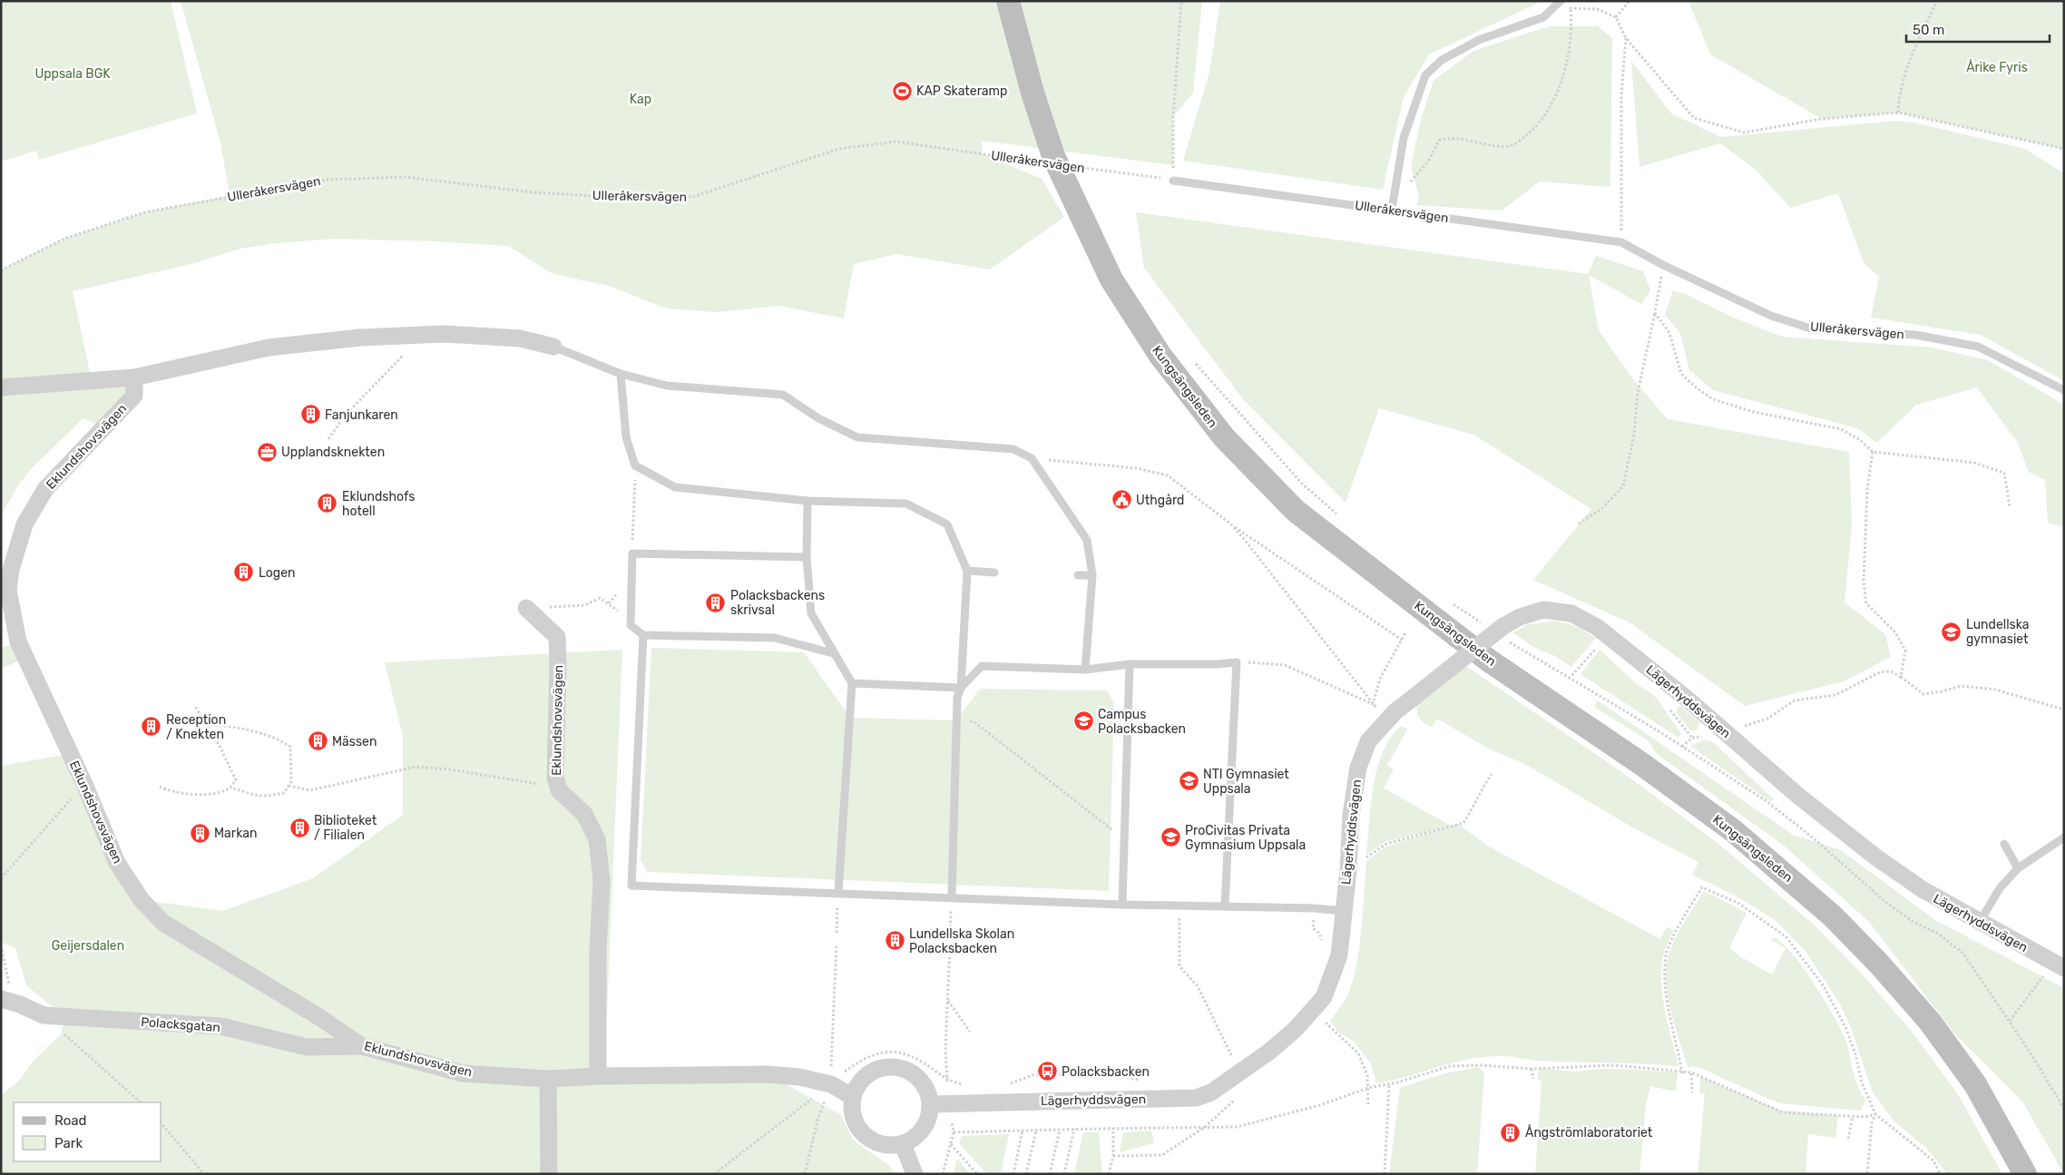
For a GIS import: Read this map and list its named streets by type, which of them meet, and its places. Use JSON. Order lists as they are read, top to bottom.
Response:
{
  "streets": {
    "main road": ["Kungsängsleden"],
    "street": ["Eklundshovsvägen", "Lägerhyddsvägen", "Polacksgatan"],
    "lane": ["Ulleråkersvägen"]
  },
  "crossings": [
    ["Eklundshovsvägen", "Lägerhyddsvägen"],
    ["Eklundshovsvägen", "Polacksgatan"]
  ],
  "parks": [
    "Årike Fyris",
    "Uppsala BGK",
    "Kap",
    "Geijersdalen"
  ],
  "places": {
    "sports": ["KAP Skateramp"],
    "building": [
      "Fanjunkaren",
      "Eklundshofs hotell",
      "Logen",
      "Polacksbackens skrivsal",
      "Reception / Knekten",
      "Mässen",
      "Biblioteket / Filialen",
      "Markan",
      "Lundellska Skolan Polacksbacken",
      "Ångströmlaboratoriet"
    ],
    "office": ["Upplandsknekten"],
    "public building": ["Uthgård"],
    "school or university": [
      "Lundellska gymnasiet",
      "Campus Polacksbacken",
      "NTI Gymnasiet Uppsala",
      "ProCivitas Privata Gymnasium Uppsala"
    ],
    "bus stop": ["Polacksbacken"]
  },
  "legend": ["Road", "Park"],
  "scale_bar": "50 m"
}
